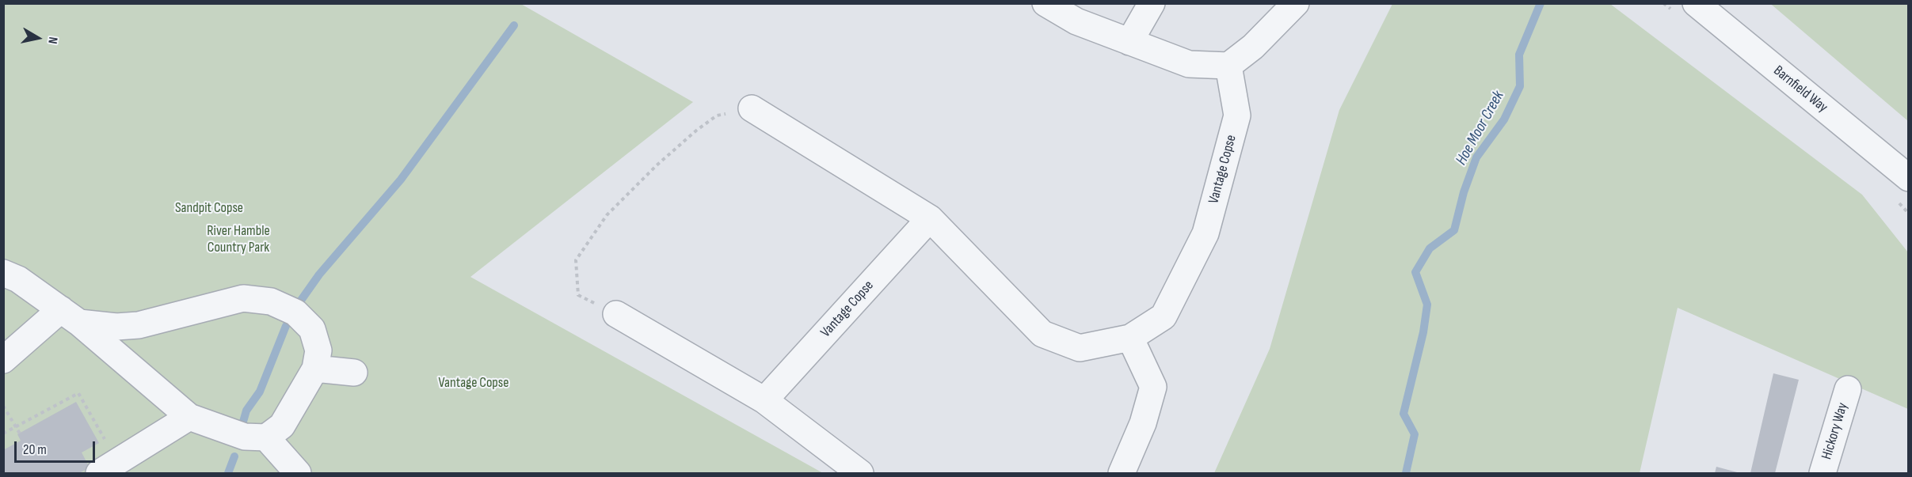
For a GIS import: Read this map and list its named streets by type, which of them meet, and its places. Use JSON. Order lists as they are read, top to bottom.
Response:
{
  "streets": {
    "street": ["Barnfield Way", "Vantage Copse", "Hickory Way"]
  },
  "water": ["Hoe Moor Creek"],
  "parks": ["Sandpit Copse", "River Hamble Country Park", "Vantage Copse"],
  "scale_bar": "20 m",
  "north": "right"
}
